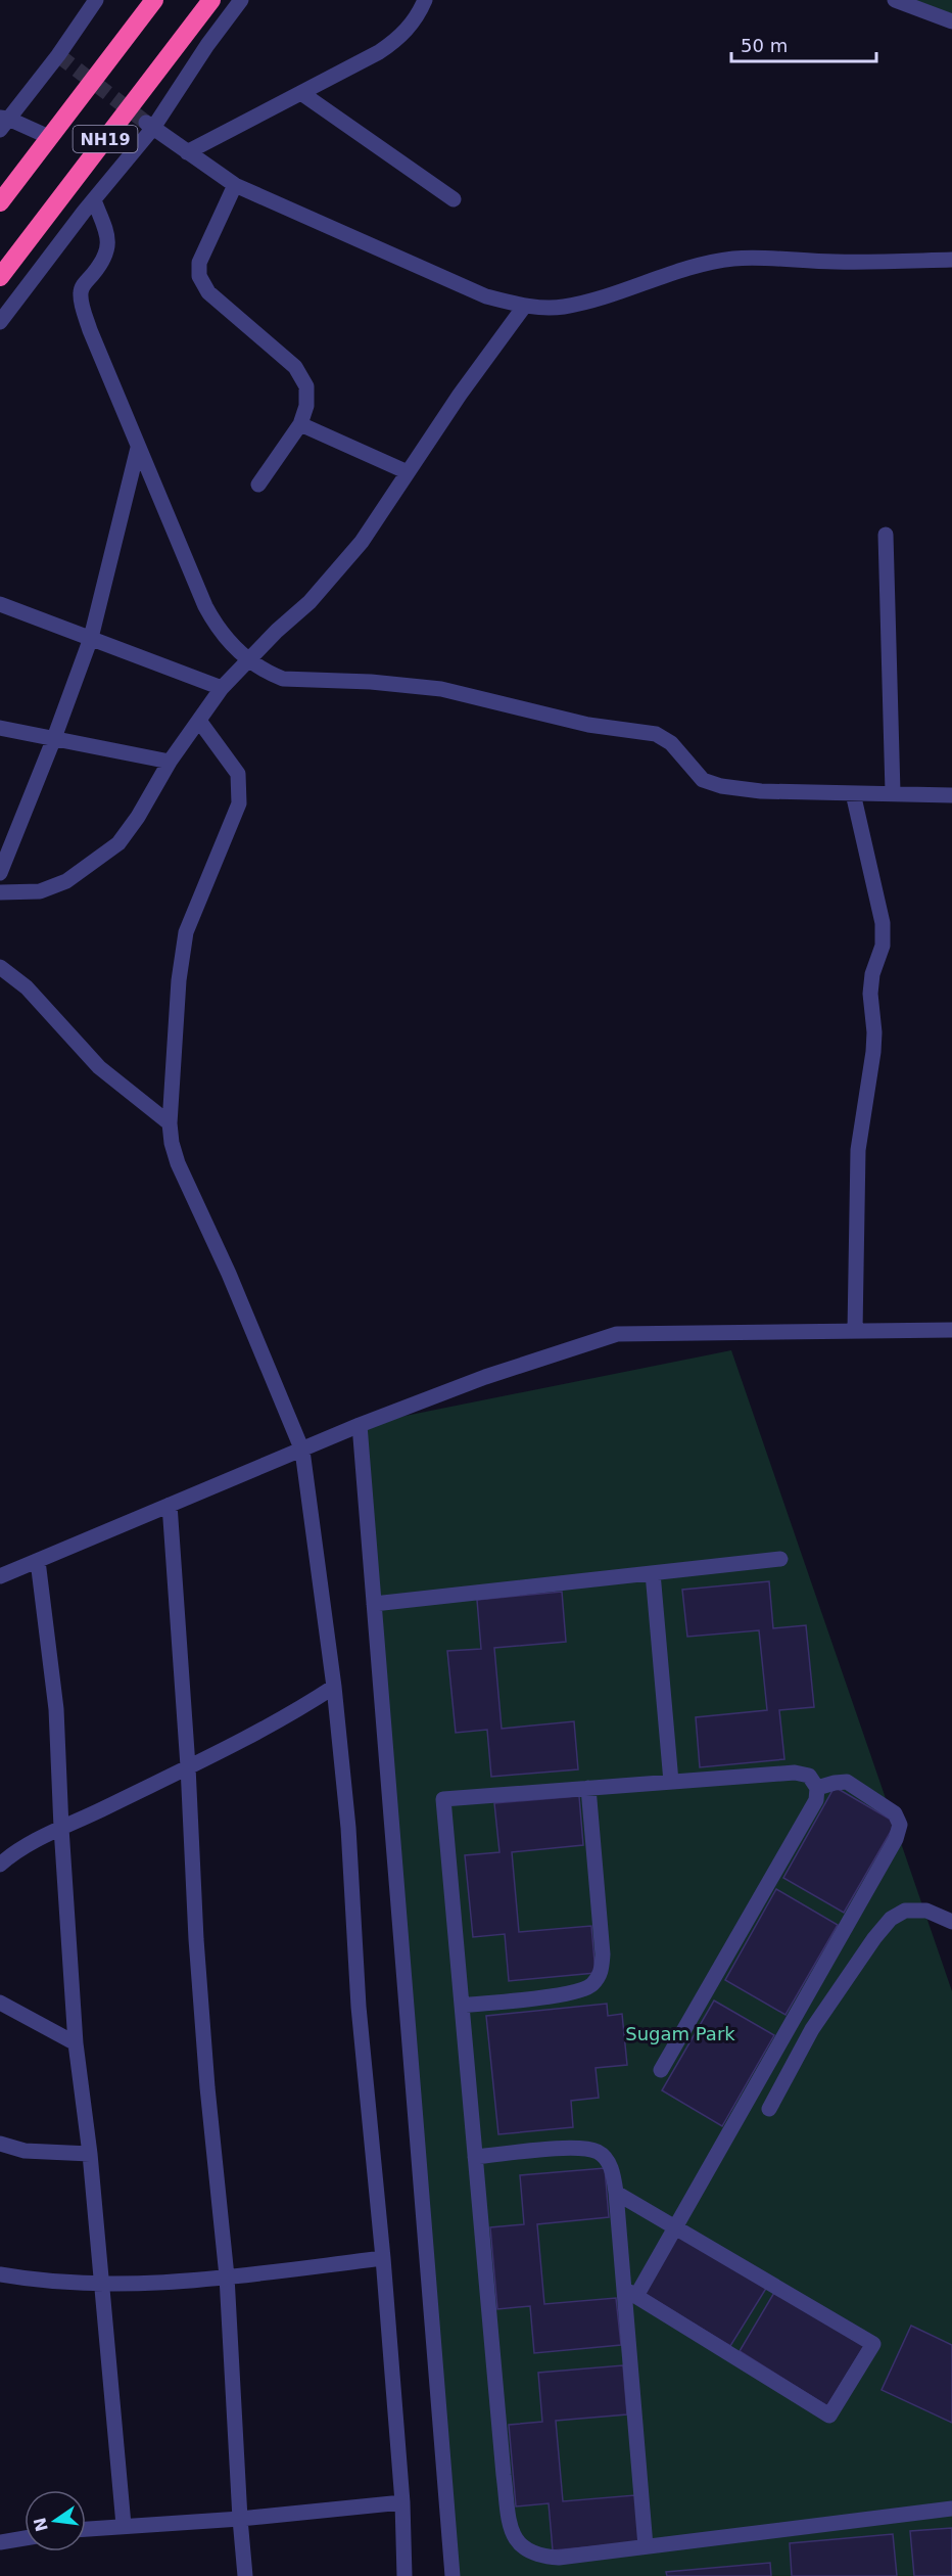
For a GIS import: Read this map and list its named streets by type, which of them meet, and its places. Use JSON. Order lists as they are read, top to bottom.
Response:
{
  "streets": {
    "highway": ["NH19"]
  },
  "parks": ["Sugam Park"],
  "scale_bar": "50 m",
  "north": "left"
}
